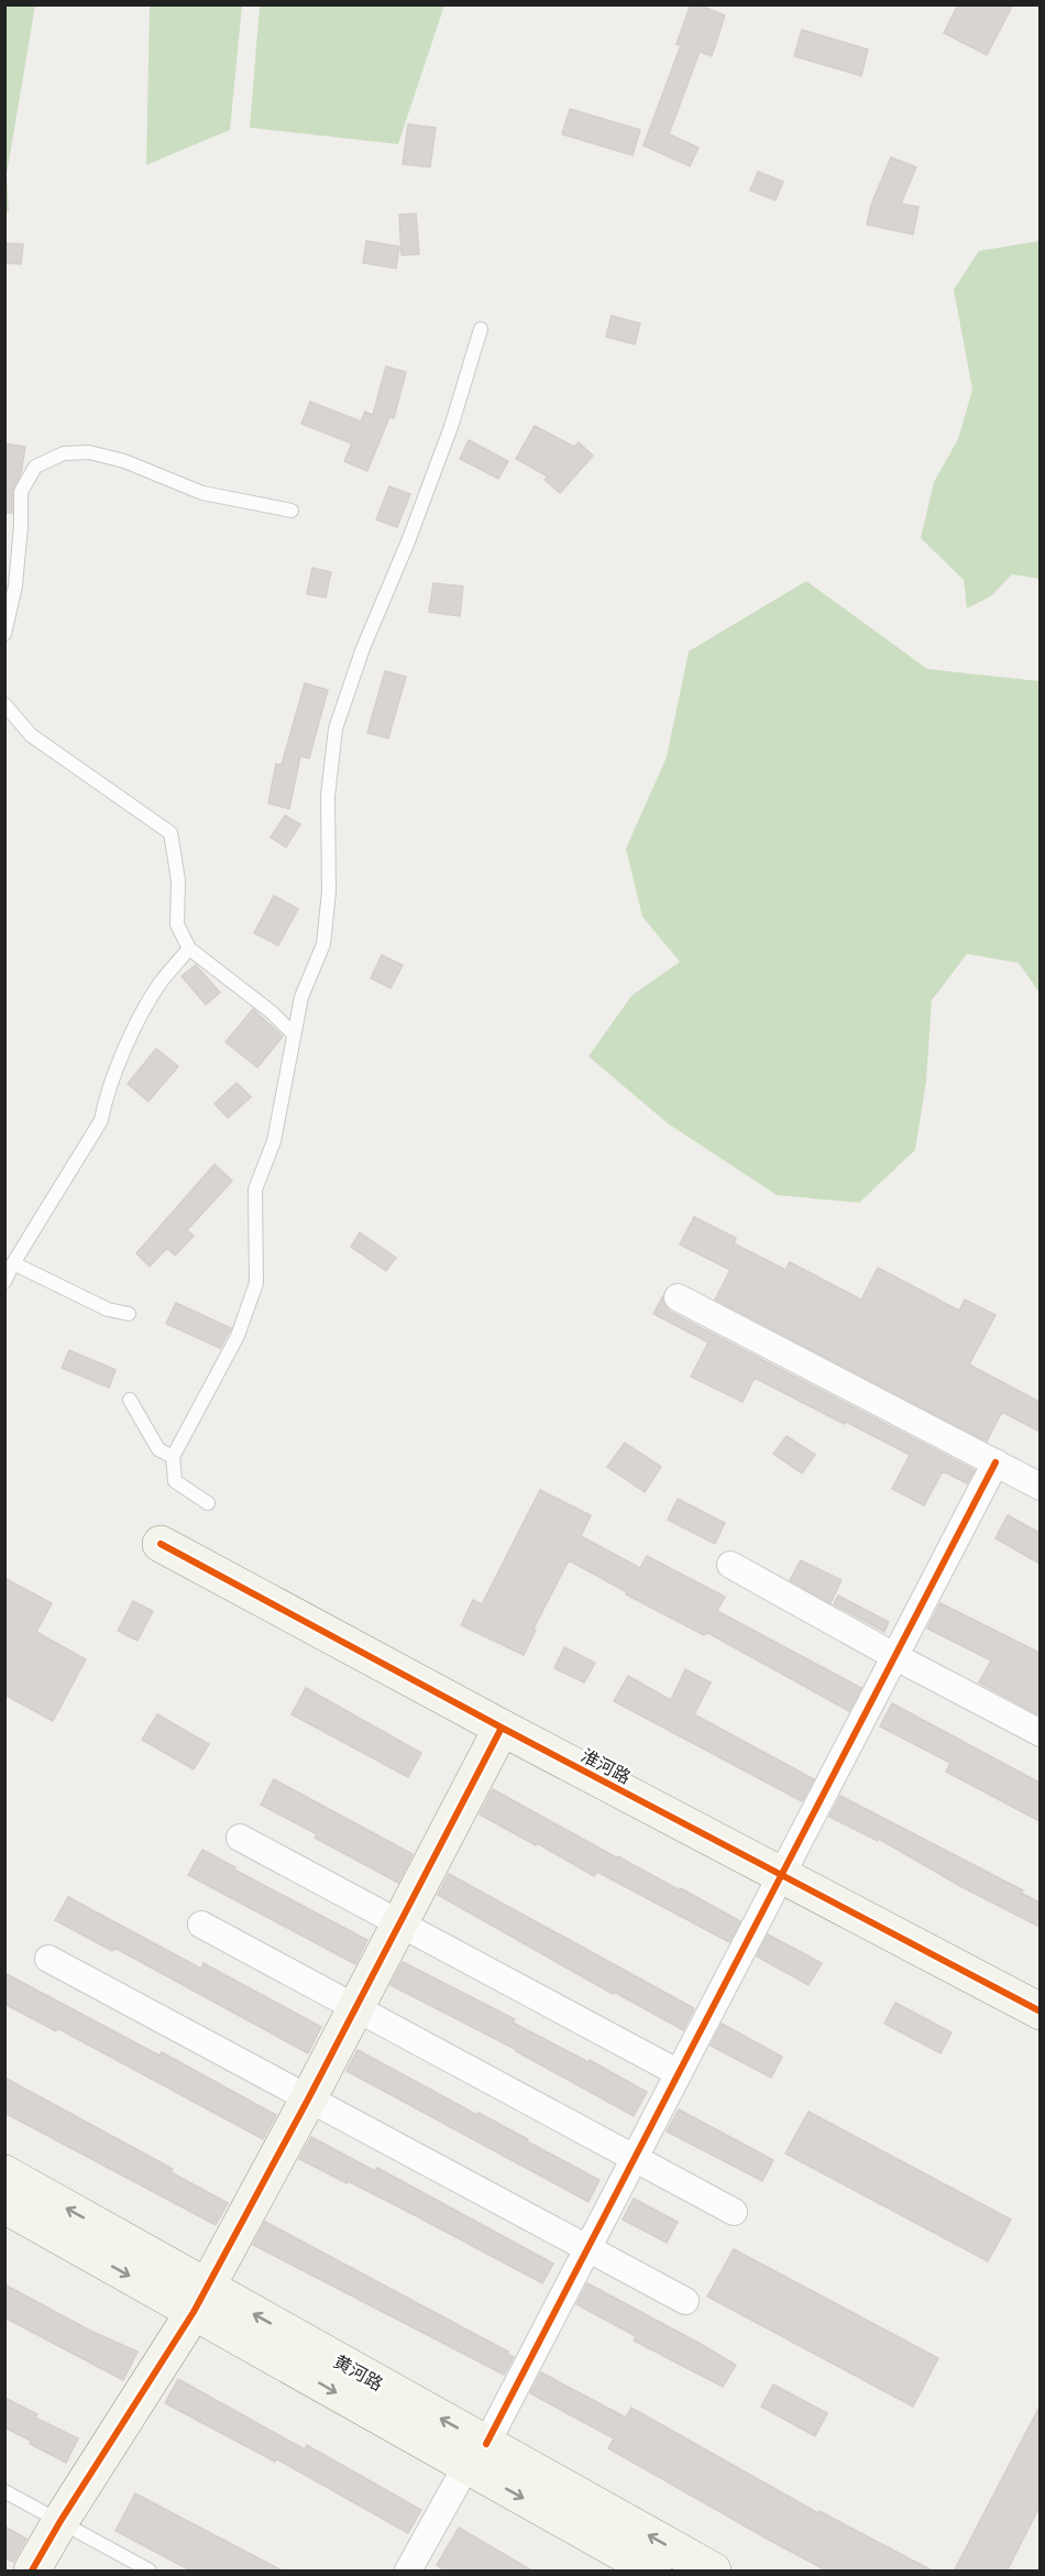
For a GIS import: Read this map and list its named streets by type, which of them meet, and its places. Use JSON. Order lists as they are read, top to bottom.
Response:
{
  "streets": {
    "street": ["淮河路", "黄河路"]
  }
}
